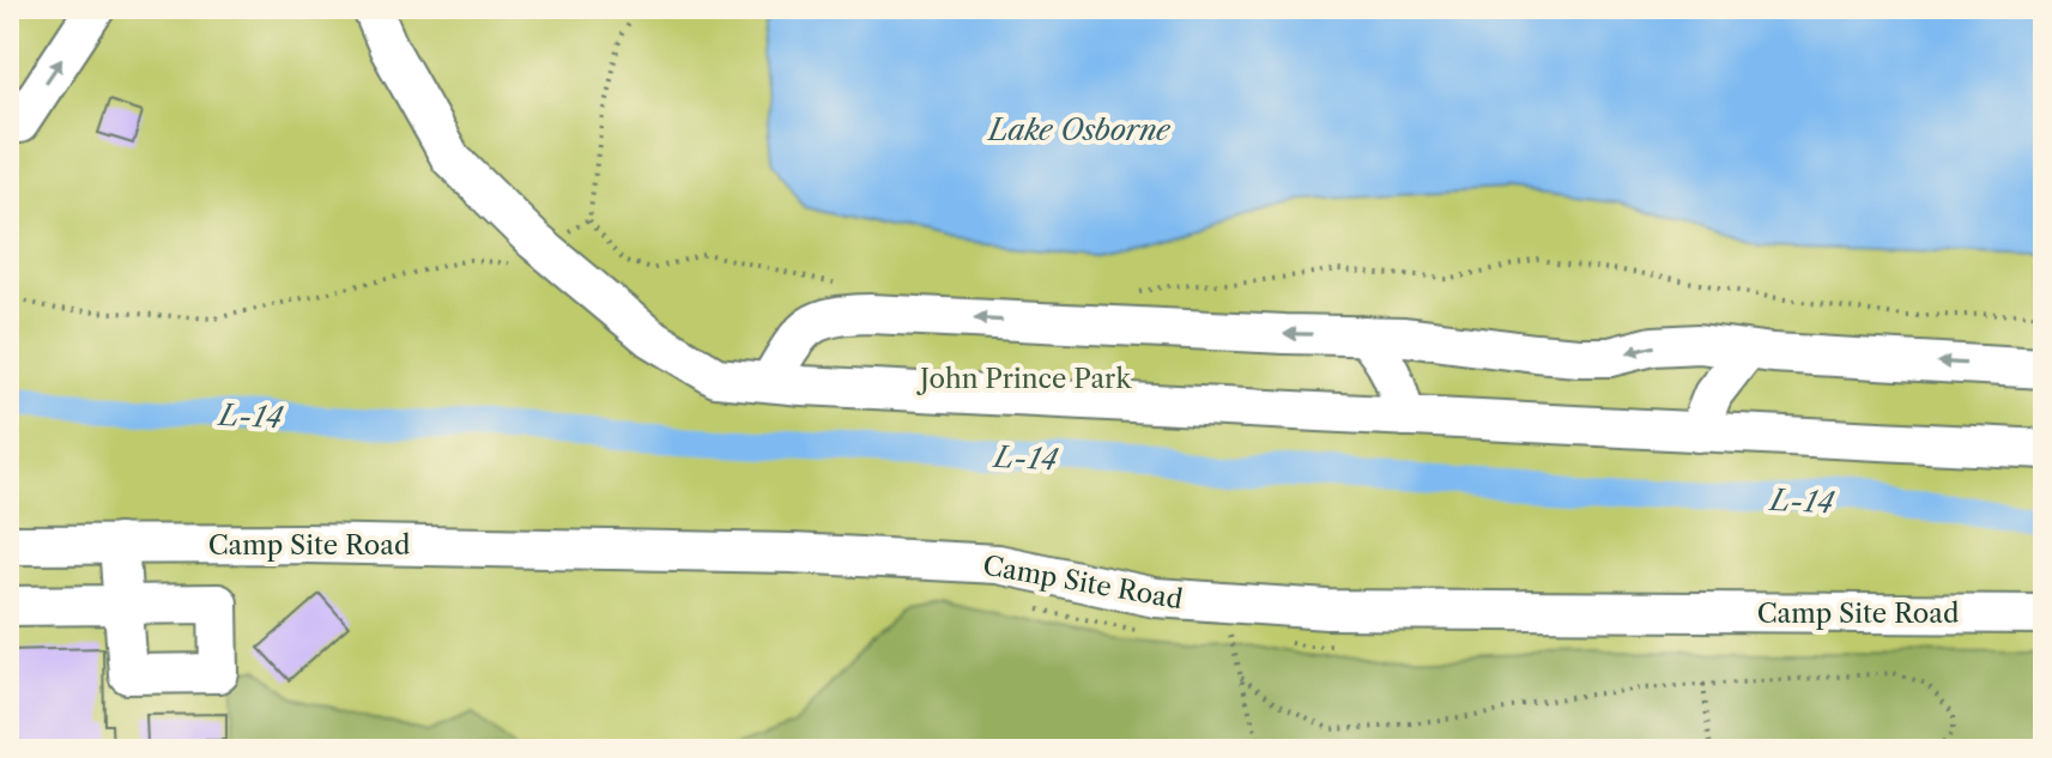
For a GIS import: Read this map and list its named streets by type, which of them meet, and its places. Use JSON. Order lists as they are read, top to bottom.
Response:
{
  "streets": {
    "street": ["Camp Site Road"]
  },
  "water": ["Lake Osborne", "L-14"],
  "parks": ["John Prince Park"]
}
